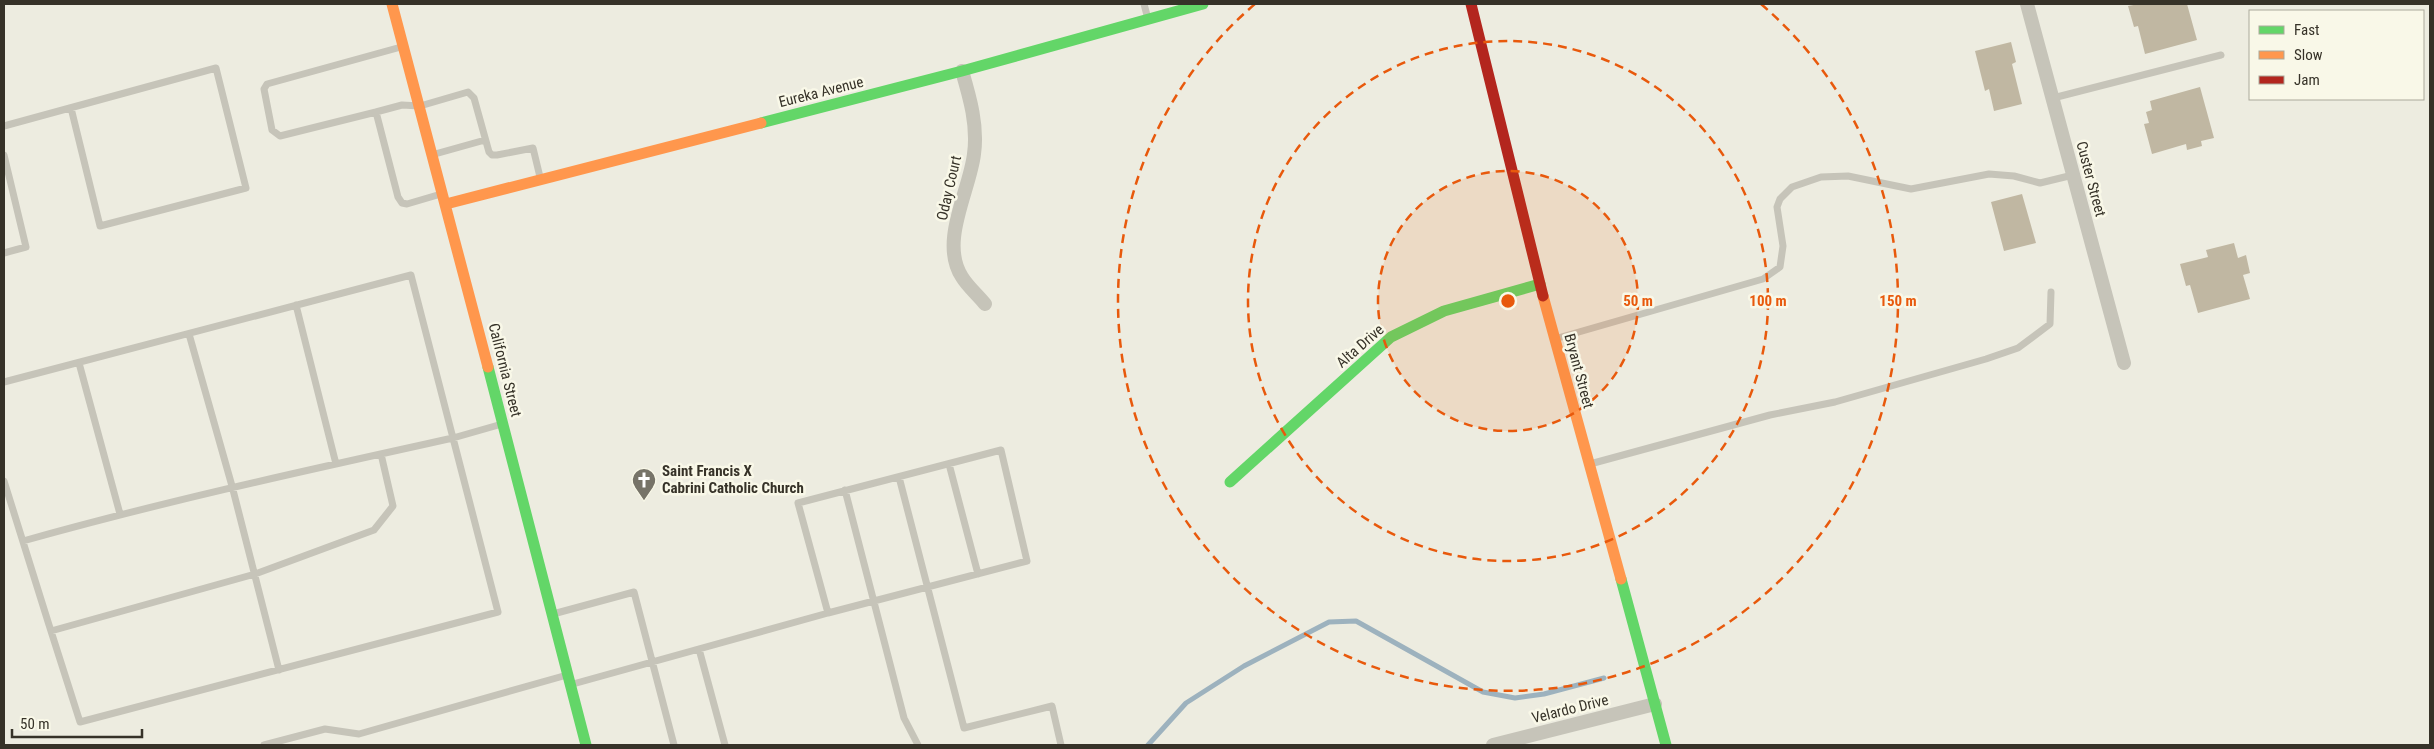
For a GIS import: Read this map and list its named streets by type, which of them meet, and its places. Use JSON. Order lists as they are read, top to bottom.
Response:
{
  "streets": {
    "street": [
      "Eureka Avenue",
      "Custer Street",
      "Oday Court",
      "Alta Drive",
      "California Street",
      "Bryant Street",
      "Velardo Drive"
    ]
  },
  "crossings": [
    ["Eureka Avenue", "Oday Court"],
    ["Eureka Avenue", "California Street"],
    ["Alta Drive", "Bryant Street"],
    ["Bryant Street", "Velardo Drive"]
  ],
  "places": {
    "church": ["Saint Francis X Cabrini Catholic Church"]
  },
  "legend": ["Fast", "Slow", "Jam"],
  "scale_bar": "50 m",
  "rings": ["50 m", "100 m", "150 m"]
}
